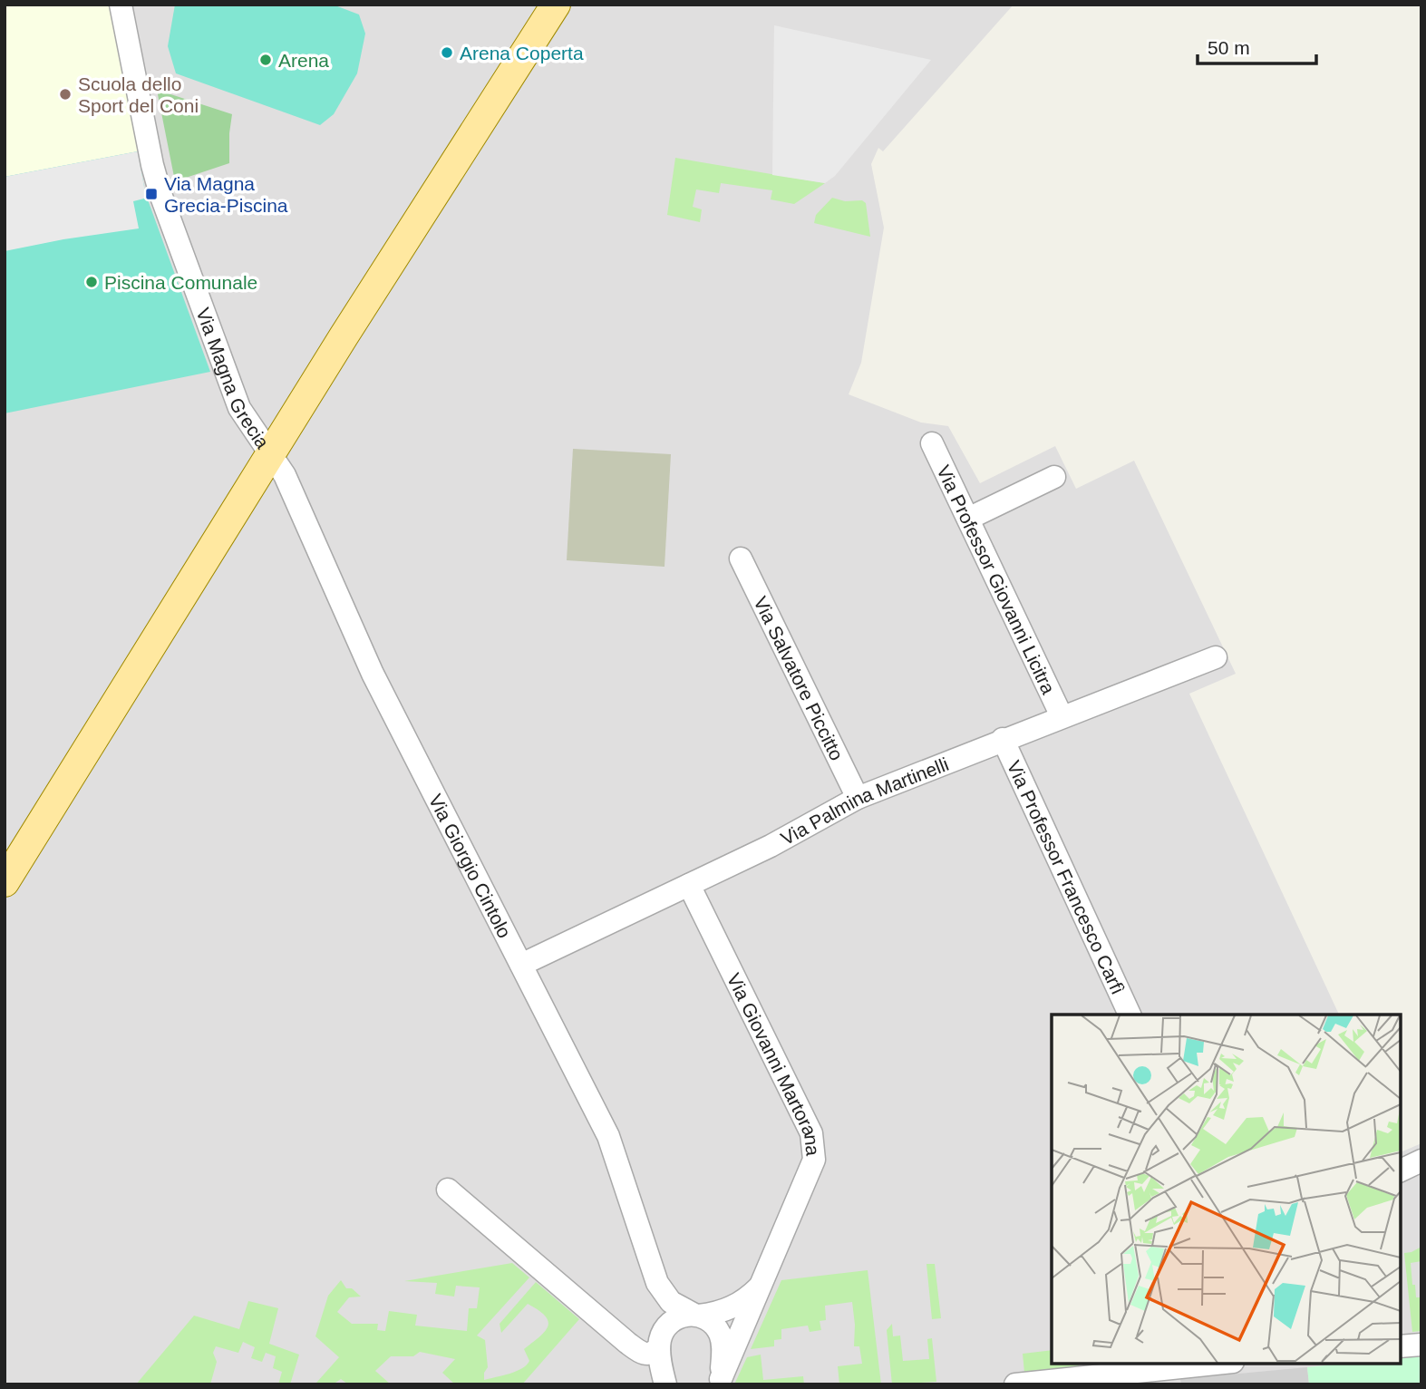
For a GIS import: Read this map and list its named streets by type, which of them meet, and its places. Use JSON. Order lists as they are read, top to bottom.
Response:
{
  "streets": {
    "street": [
      "Via Magna Grecia",
      "Via Professor Giovanni Licitra",
      "Via Salvatore Piccitto",
      "Via Palmina Martinelli",
      "Via Giorgio Cintolo",
      "Via Professor Francesco Carfì",
      "Via Giovanni Martorana"
    ]
  },
  "crossings": [
    ["Via Magna Grecia", "Via Giorgio Cintolo"],
    ["Via Professor Giovanni Licitra", "Via Palmina Martinelli"],
    ["Via Salvatore Piccitto", "Via Palmina Martinelli"],
    ["Via Palmina Martinelli", "Via Giorgio Cintolo"],
    ["Via Palmina Martinelli", "Via Professor Francesco Carfì"],
    ["Via Palmina Martinelli", "Via Giovanni Martorana"],
    ["Via Giorgio Cintolo", "Via Giovanni Martorana"]
  ],
  "places": {
    "other": [
      "Arena Coperta",
      "Arena",
      "Scuola dello Sport del Coni",
      "Piscina Comunale"
    ],
    "transit": ["Via Magna Grecia-Piscina"]
  },
  "scale_bar": "50 m"
}
